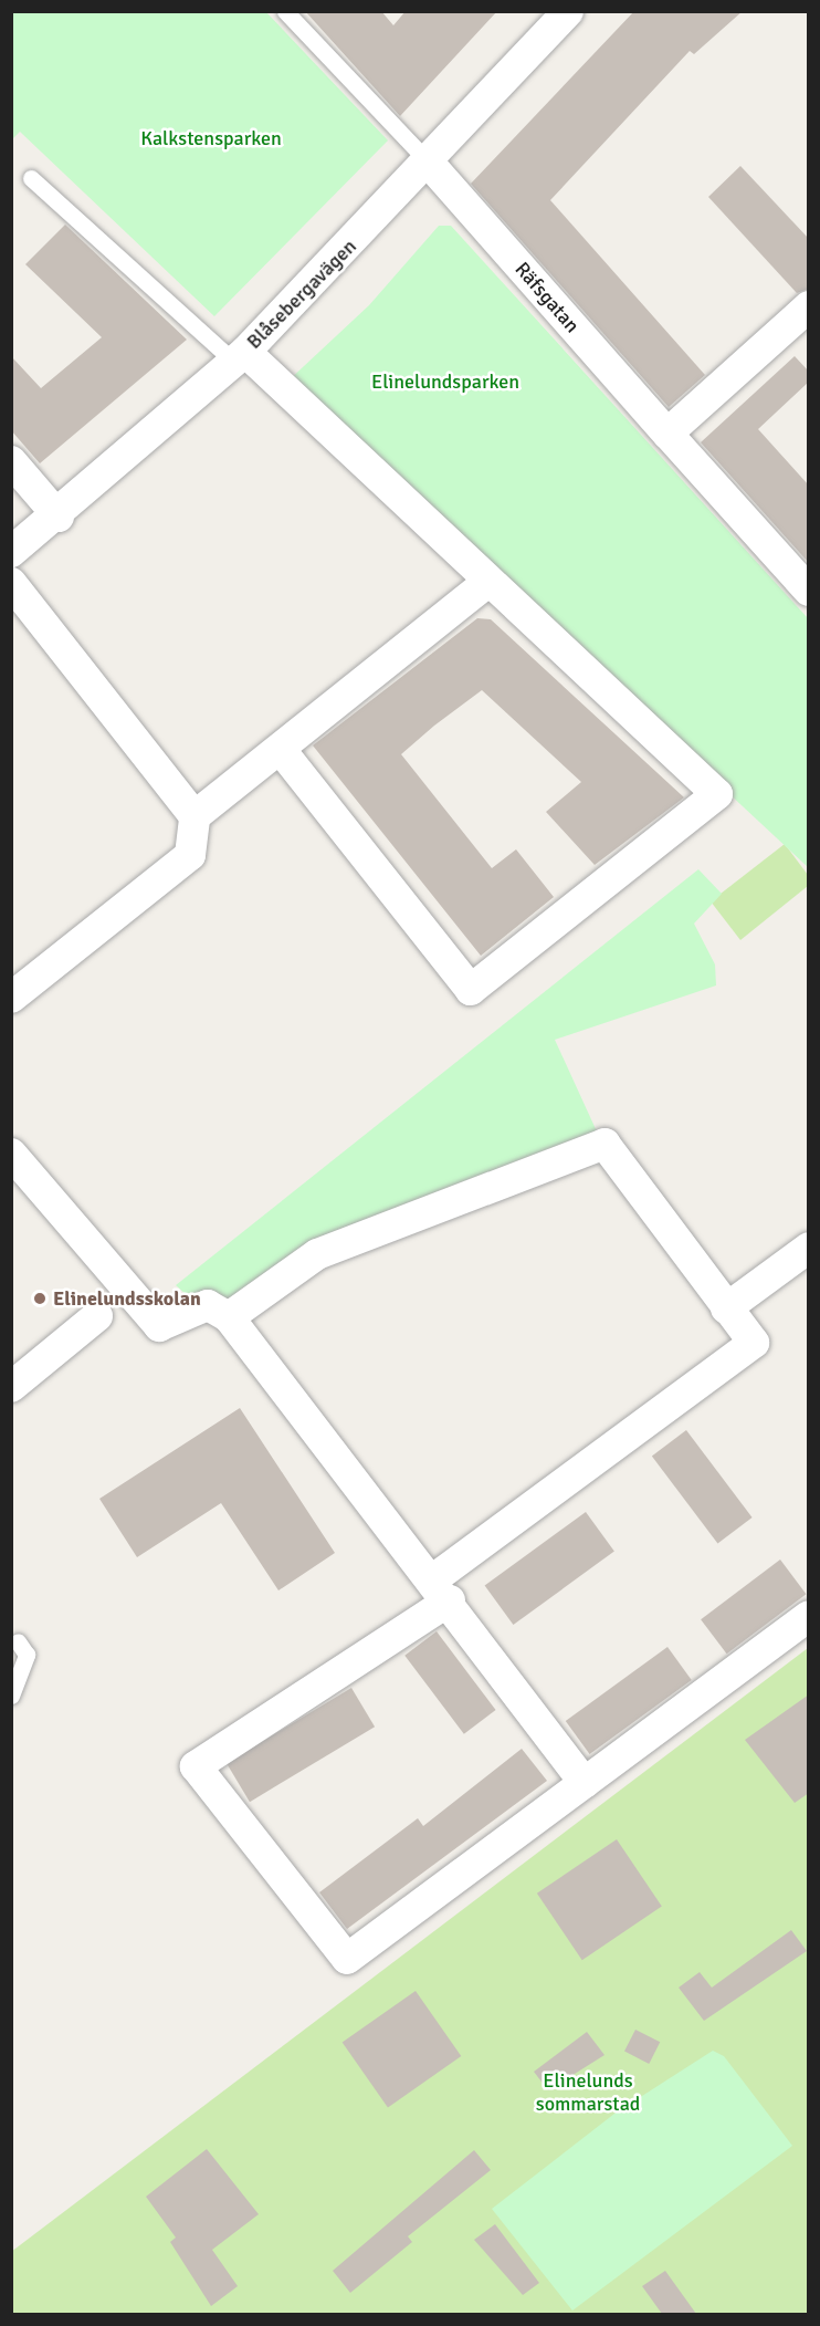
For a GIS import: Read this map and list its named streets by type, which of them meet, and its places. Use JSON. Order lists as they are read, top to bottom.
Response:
{
  "streets": {
    "street": ["Blåsebergavägen", "Räfsgatan"]
  },
  "crossings": [
    ["Blåsebergavägen", "Räfsgatan"]
  ],
  "parks": ["Kalkstensparken", "Elinelundsparken", "Elinelunds sommarstad"],
  "places": ["Elinelundsskolan"]
}
